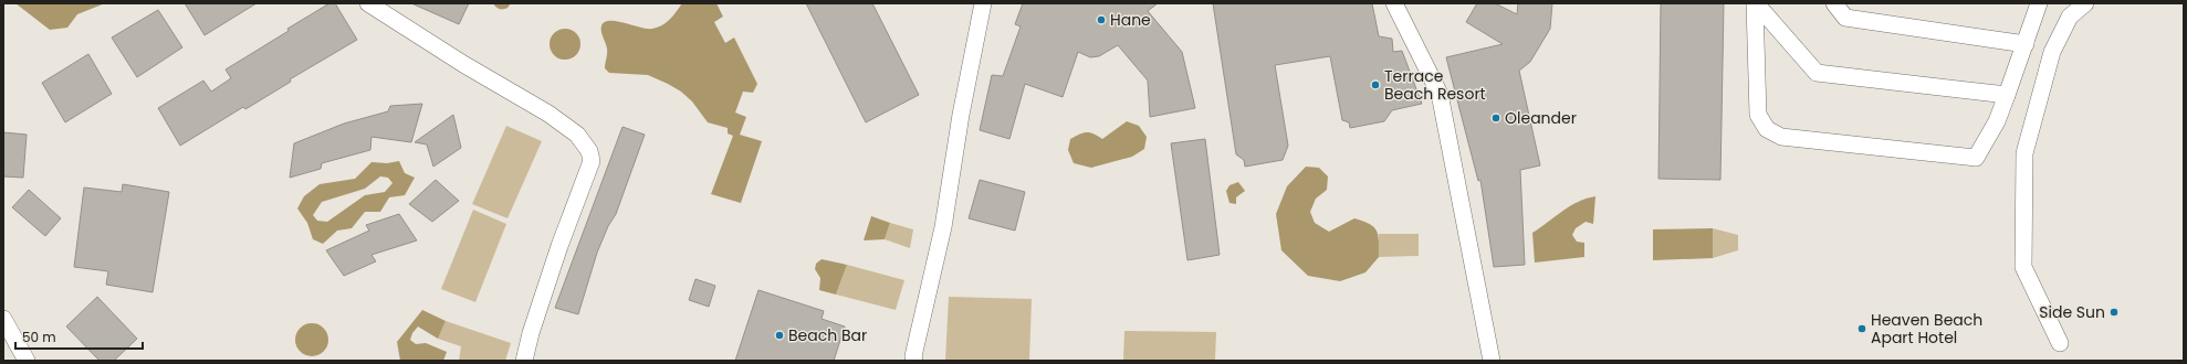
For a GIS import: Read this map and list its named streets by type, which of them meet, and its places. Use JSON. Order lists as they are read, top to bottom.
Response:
{
  "places": [
    "Hane",
    "Terrace Beach Resort",
    "Oleander",
    "Side Sun",
    "Heaven Beach Apart Hotel",
    "Beach Bar"
  ],
  "scale_bar": "50 m"
}
